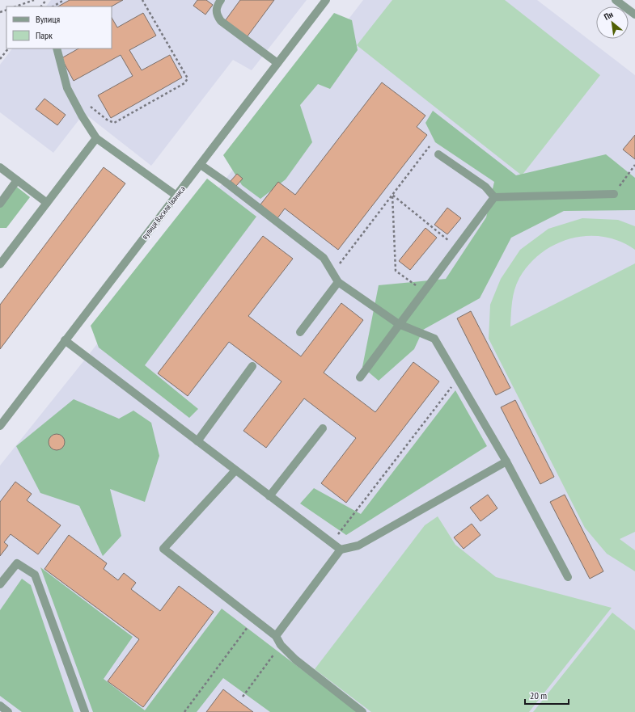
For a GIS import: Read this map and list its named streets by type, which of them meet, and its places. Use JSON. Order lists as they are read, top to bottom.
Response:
{
  "streets": {
    "street": ["вулиця Василя Іваниса"]
  },
  "legend": ["Вулиця", "Парк"],
  "scale_bar": "20 m",
  "north": "top left"
}
